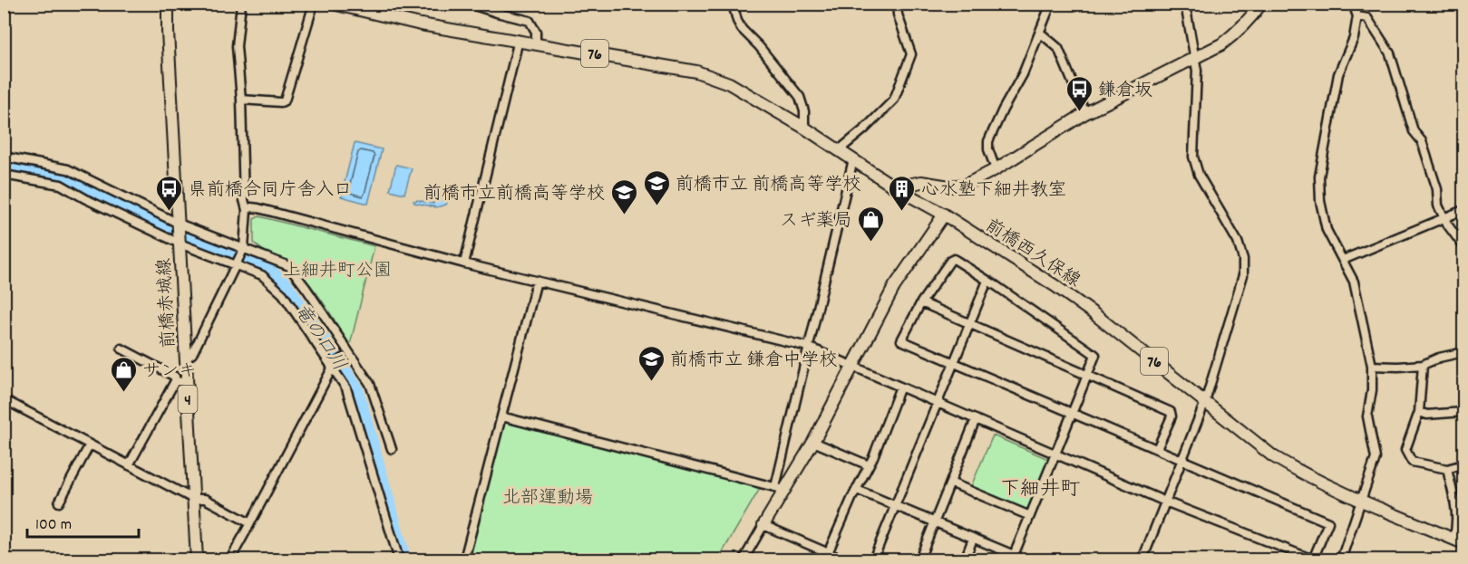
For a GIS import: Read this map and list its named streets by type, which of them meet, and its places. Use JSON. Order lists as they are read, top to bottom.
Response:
{
  "streets": {
    "main road": [
      "76",
      "前橋西久保線",
      "前橋赤城線",
      "4"
    ]
  },
  "crossings": [
    ["前橋赤城線", "4"]
  ],
  "districts": ["下細井町"],
  "water": ["竜の口川"],
  "parks": ["上細井町公園", "北部運動場"],
  "places": {
    "bus stop": ["鎌倉坂", "県前橋合同庁舎入口"],
    "school or university": ["前橋市立 前橋高等学校", "前橋市立前橋高等学校", "前橋市立 鎌倉中学校"],
    "building": ["心水塾下細井教室"],
    "shop": ["スギ薬局", "サンキ"]
  },
  "scale_bar": "100 m"
}
